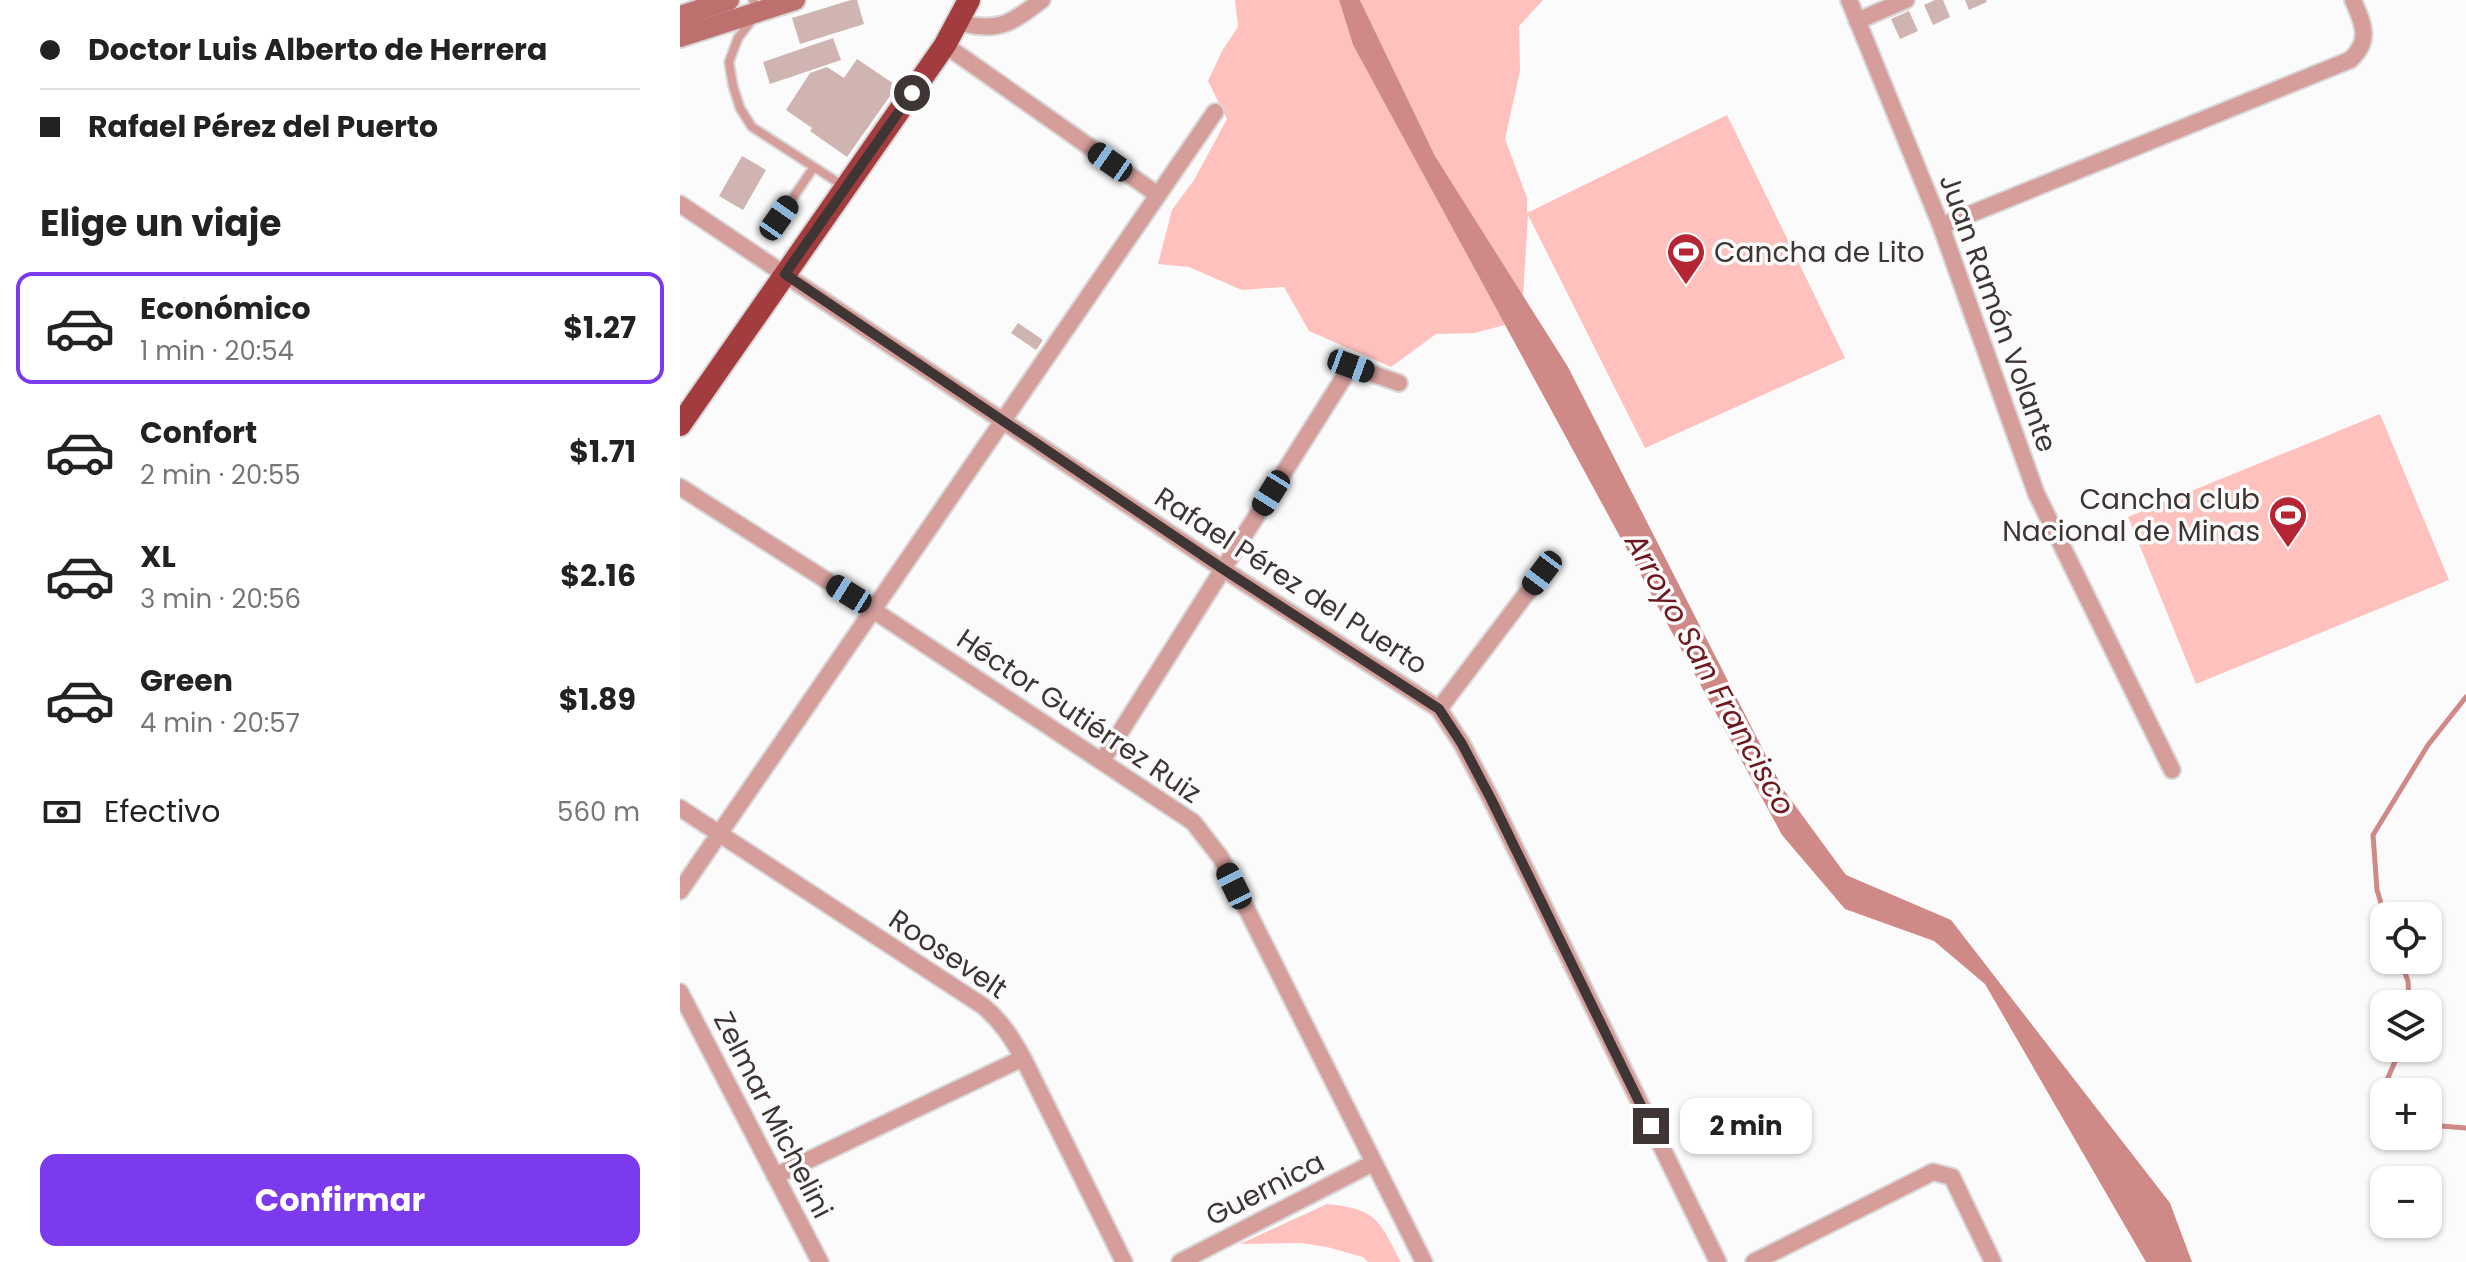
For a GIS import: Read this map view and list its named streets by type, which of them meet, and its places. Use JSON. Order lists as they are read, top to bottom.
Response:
{
  "streets": {
    "street": [
      "Juan Ramón Volante",
      "Rafael Pérez del Puerto",
      "Héctor Gutiérrez Ruiz",
      "Roosevelt",
      "Zelmar Michelini",
      "Guernica"
    ]
  },
  "crossings": [
    ["Héctor Gutiérrez Ruiz", "Guernica"]
  ],
  "water": ["Arroyo San Francisco"],
  "places": {
    "sports": ["Cancha de Lito", "Cancha club Nacional de Minas"]
  },
  "page": {
    "banner": ["Doctor Luis Alberto de Herrera", "Rafael Pérez del Puerto"],
    "heading": "Elige un viaje",
    "list": [
      {
        "name": "Económico",
        "note": "1 min · 20:54",
        "value": "$1.27"
      },
      {
        "name": "Confort",
        "note": "2 min · 20:55",
        "value": "$1.71"
      },
      {
        "name": "XL",
        "note": "3 min · 20:56",
        "value": "$2.16"
      },
      {
        "name": "Green",
        "note": "4 min · 20:57",
        "value": "$1.89"
      }
    ],
    "pay": ["Efectivo", "560 m"],
    "map_buttons": ["+", "−"],
    "bubble": "2 min",
    "buttons": "Confirmar"
  }
}
